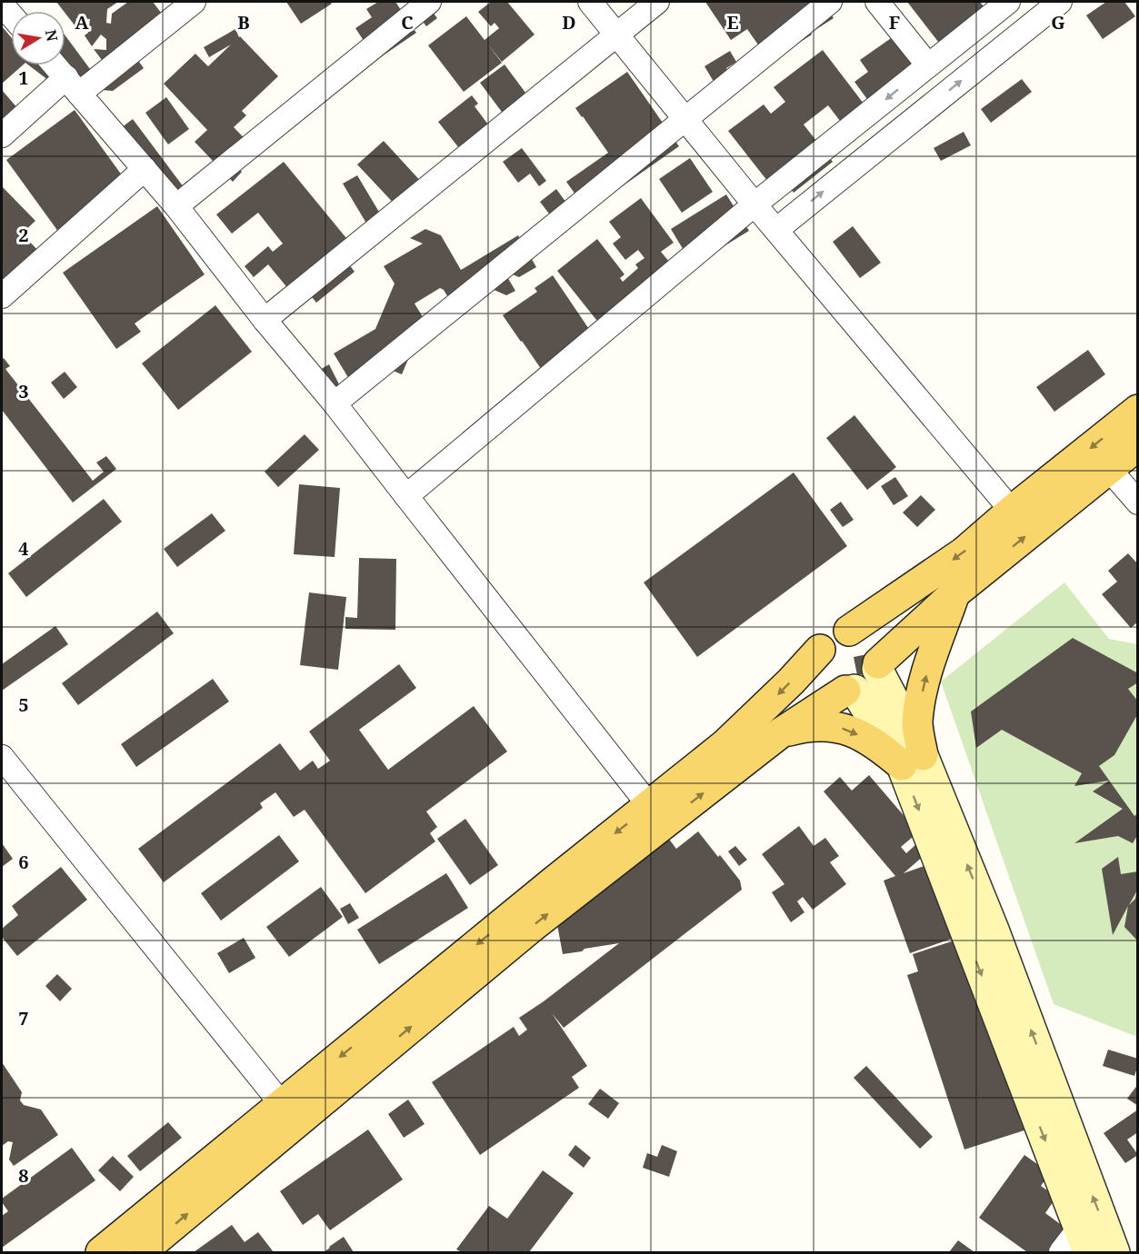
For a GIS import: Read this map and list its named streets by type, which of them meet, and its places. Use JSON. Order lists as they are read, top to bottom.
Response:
{
  "north": "right",
  "grid": {
    "columns": [
      "A",
      "B",
      "C",
      "D",
      "E",
      "F",
      "G"
    ],
    "rows": [
      "1",
      "2",
      "3",
      "4",
      "5",
      "6",
      "7",
      "8"
    ]
  }
}
